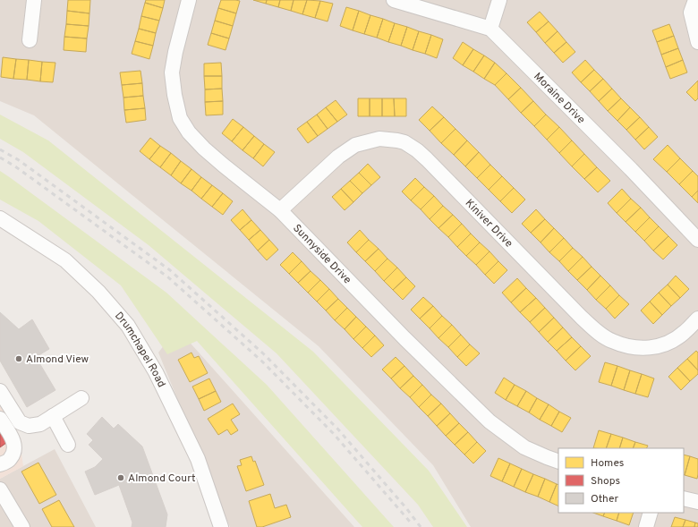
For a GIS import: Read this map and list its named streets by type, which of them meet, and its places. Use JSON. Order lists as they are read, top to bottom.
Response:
{
  "streets": {
    "street": [
      "Moraine Drive",
      "Kiniver Drive",
      "Sunnyside Drive",
      "Drumchapel Road"
    ]
  },
  "crossings": [
    ["Kiniver Drive", "Sunnyside Drive"]
  ],
  "places": ["Almond View", "Almond Court"],
  "legend": ["Homes", "Shops", "Other"]
}
